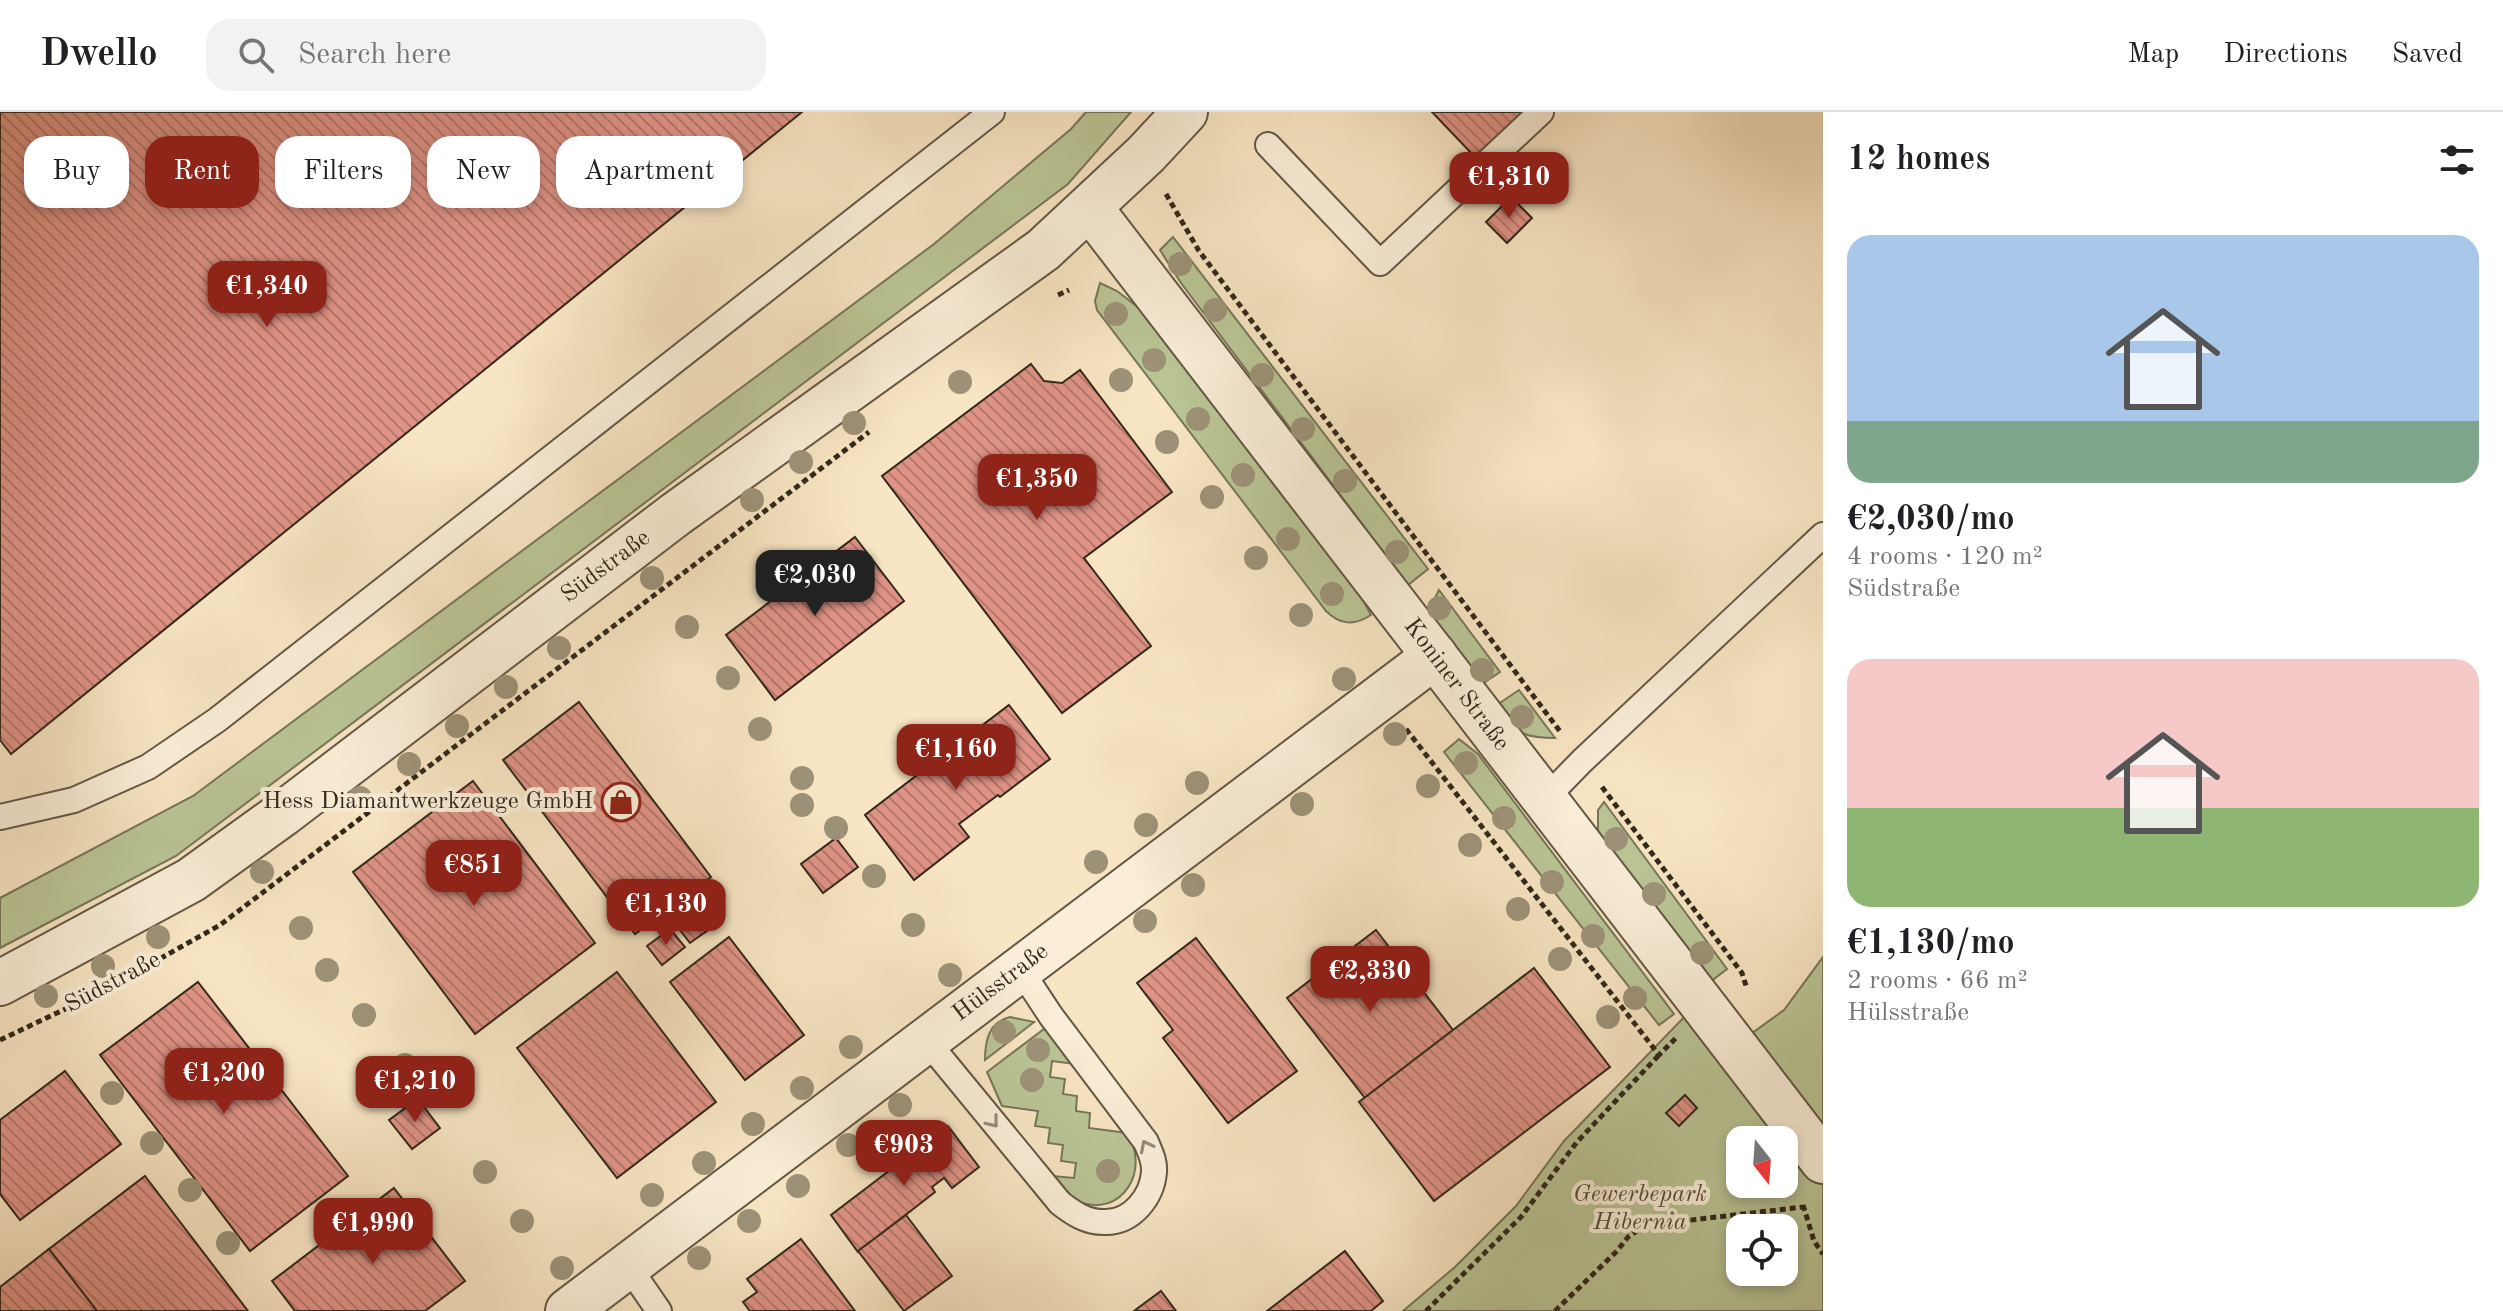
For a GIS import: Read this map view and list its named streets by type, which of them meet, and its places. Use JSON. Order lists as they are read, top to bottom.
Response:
{
  "streets": {
    "street": ["Südstraße", "Koniner Straße", "Hülsstraße"]
  },
  "crossings": [
    ["Südstraße", "Koniner Straße"],
    ["Koniner Straße", "Hülsstraße"]
  ],
  "parks": ["Gewerbepark Hibernia"],
  "places": {
    "shop": ["Hess Diamantwerkzeuge GmbH"]
  },
  "north": "bottom",
  "page": {
    "header": "Dwello",
    "search": "Search here",
    "nav": ["Map", "Directions", "Saved"],
    "heading": "12 homes",
    "chip": [
      "Buy",
      "Rent",
      "Filters",
      "New",
      "Apartment"
    ],
    "price": [
      "€1,310",
      "€1,340",
      "€1,350",
      "€2,030",
      "€1,160",
      "€851",
      "€1,130",
      "€2,330",
      "€1,200",
      "€1,210",
      "€903",
      "€1,990"
    ],
    "list": [
      {
        "name": "€2,030/mo",
        "note": "4 rooms · 120 m² · Südstraße"
      },
      {
        "name": "€1,130/mo",
        "note": "2 rooms · 66 m² · Hülsstraße"
      }
    ]
  }
}
